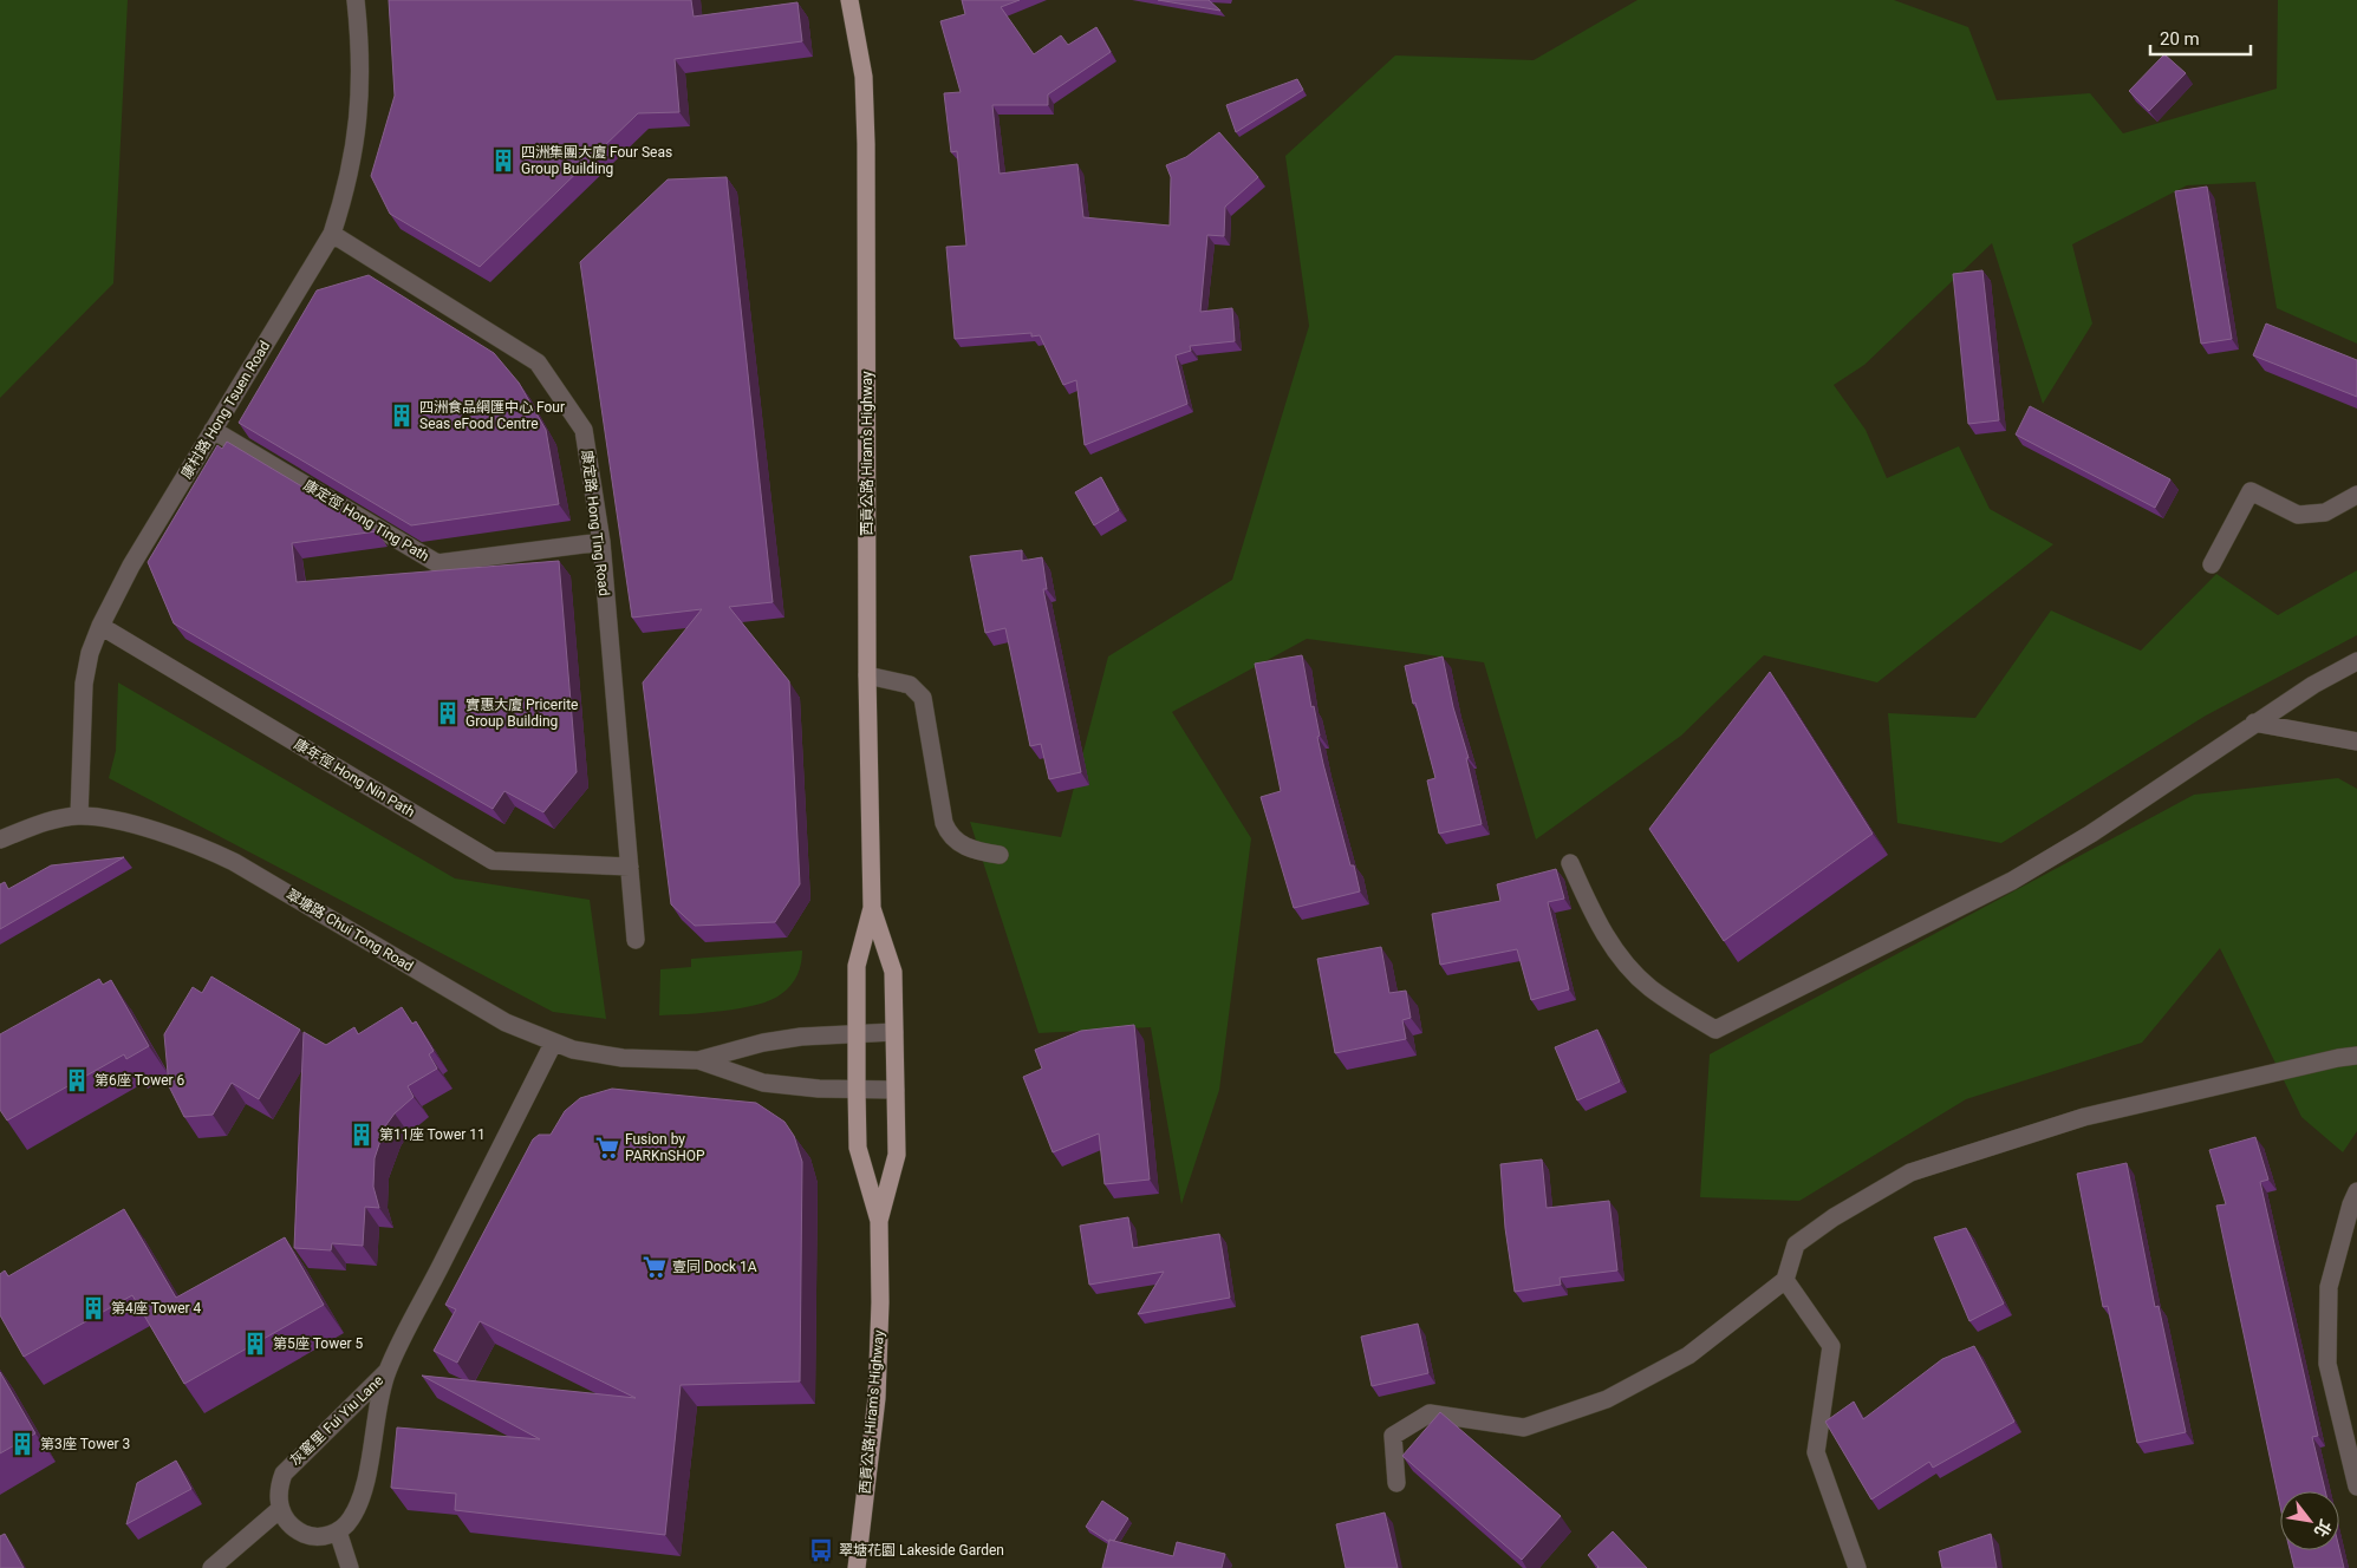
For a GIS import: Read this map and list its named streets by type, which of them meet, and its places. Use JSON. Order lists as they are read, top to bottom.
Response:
{
  "streets": {
    "main road": ["西貢公路 Hiram's Highway"],
    "street": [
      "康村路 Hong Tsuen Road",
      "康定徑 Hong Ting Path",
      "康定路 Hong Ting Road",
      "康年徑 Hong Nin Path",
      "翠塘路 Chui Tong Road",
      "灰窰里 Fui Yiu Lane"
    ]
  },
  "crossings": [
    ["康村路 Hong Tsuen Road", "康定徑 Hong Ting Path"],
    ["康村路 Hong Tsuen Road", "康定路 Hong Ting Road"],
    ["康村路 Hong Tsuen Road", "康年徑 Hong Nin Path"],
    ["康村路 Hong Tsuen Road", "翠塘路 Chui Tong Road"],
    ["西貢公路 Hiram's Highway", "翠塘路 Chui Tong Road"],
    ["康定徑 Hong Ting Path", "康定路 Hong Ting Road"],
    ["康定路 Hong Ting Road", "康年徑 Hong Nin Path"],
    ["翠塘路 Chui Tong Road", "灰窰里 Fui Yiu Lane"]
  ],
  "places": {
    "building": [
      "四洲集團大廈 Four Seas Group Building",
      "四洲食品網匯中心 Four Seas eFood Centre",
      "實惠大廈 Pricerite Group Building",
      "第6座 Tower 6",
      "第11座 Tower 11",
      "第4座 Tower 4",
      "第5座 Tower 5",
      "第3座 Tower 3"
    ],
    "supermarket": ["Fusion by PARKnSHOP", "壹同 Dock 1A"],
    "bus stop": ["翠塘花園 Lakeside Garden"]
  },
  "scale_bar": "20 m",
  "north": "bottom right"
}
